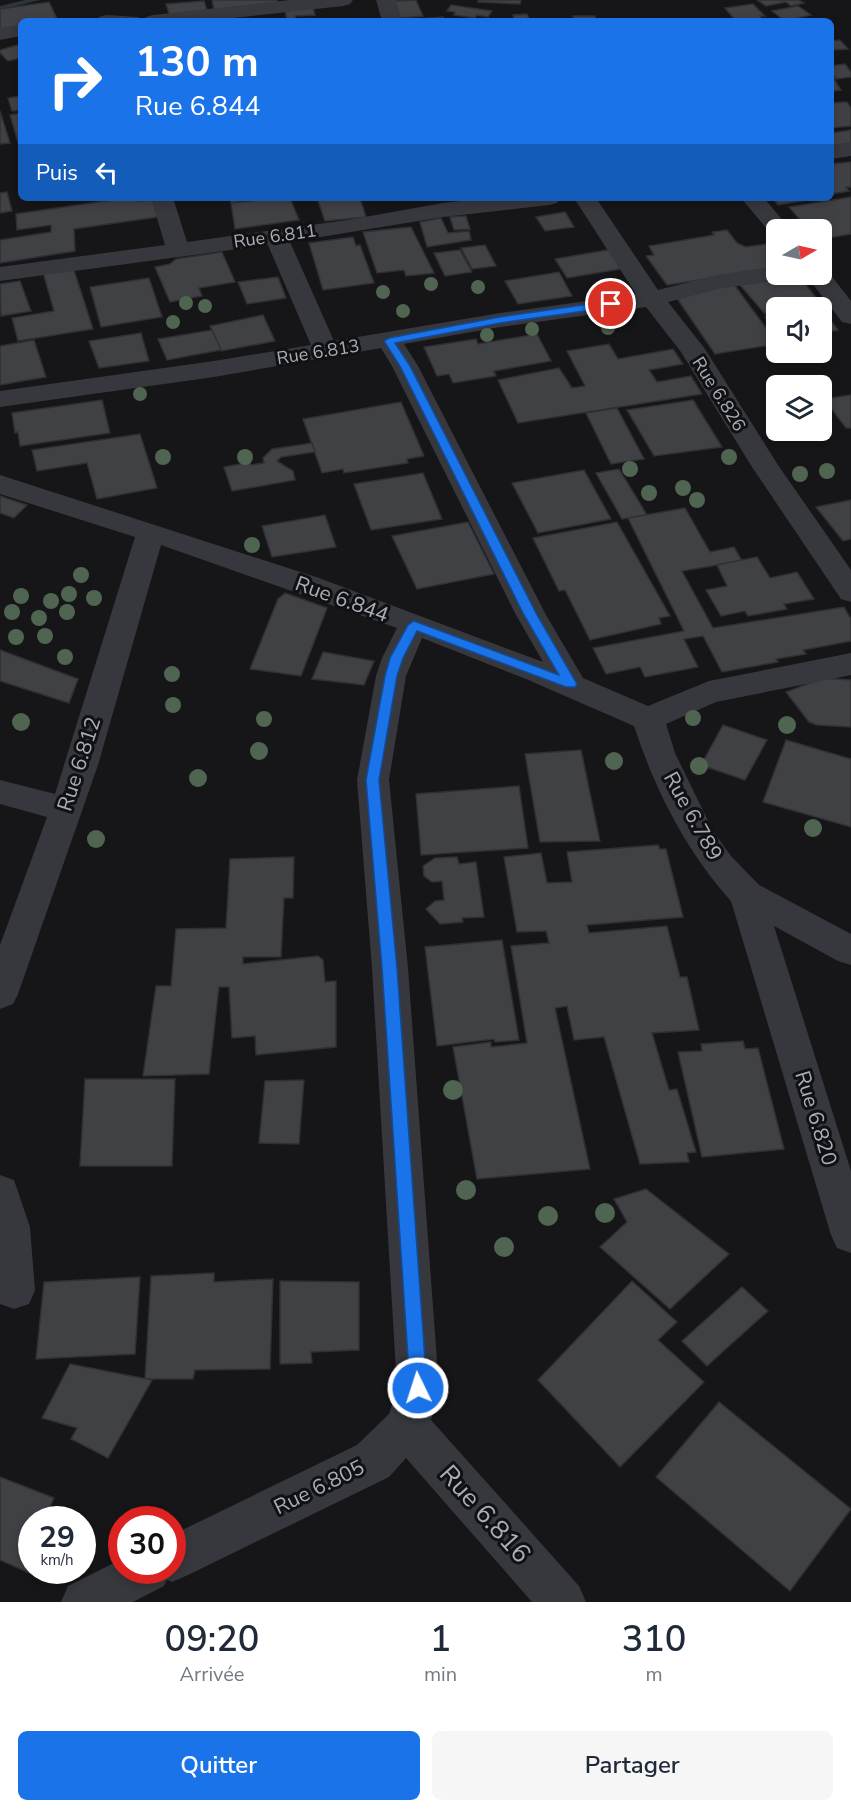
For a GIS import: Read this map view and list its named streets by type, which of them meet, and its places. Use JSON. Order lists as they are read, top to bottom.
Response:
{
  "streets": {
    "street": [
      "Rue 6.811",
      "Rue 6.813",
      "Rue 6.826",
      "Rue 6.844",
      "Rue 6.812",
      "Rue 6.789",
      "Rue 6.820",
      "Rue 6.805",
      "Rue 6.816"
    ]
  },
  "crossings": [
    ["Rue 6.813", "Rue 6.826"],
    ["Rue 6.844", "Rue 6.812"],
    ["Rue 6.844", "Rue 6.789"],
    ["Rue 6.844", "Rue 6.805"],
    ["Rue 6.789", "Rue 6.820"],
    ["Rue 6.805", "Rue 6.816"]
  ],
  "north": "right",
  "page": {
    "turn": ["130 m", "Rue 6.844"],
    "then": "Puis",
    "speed": "29 km/h",
    "limit": "30",
    "eta": [
      "09:20",
      "Arrivée",
      "1",
      "min",
      "310",
      "m"
    ],
    "buttons": ["Quitter", "Partager"]
  }
}
